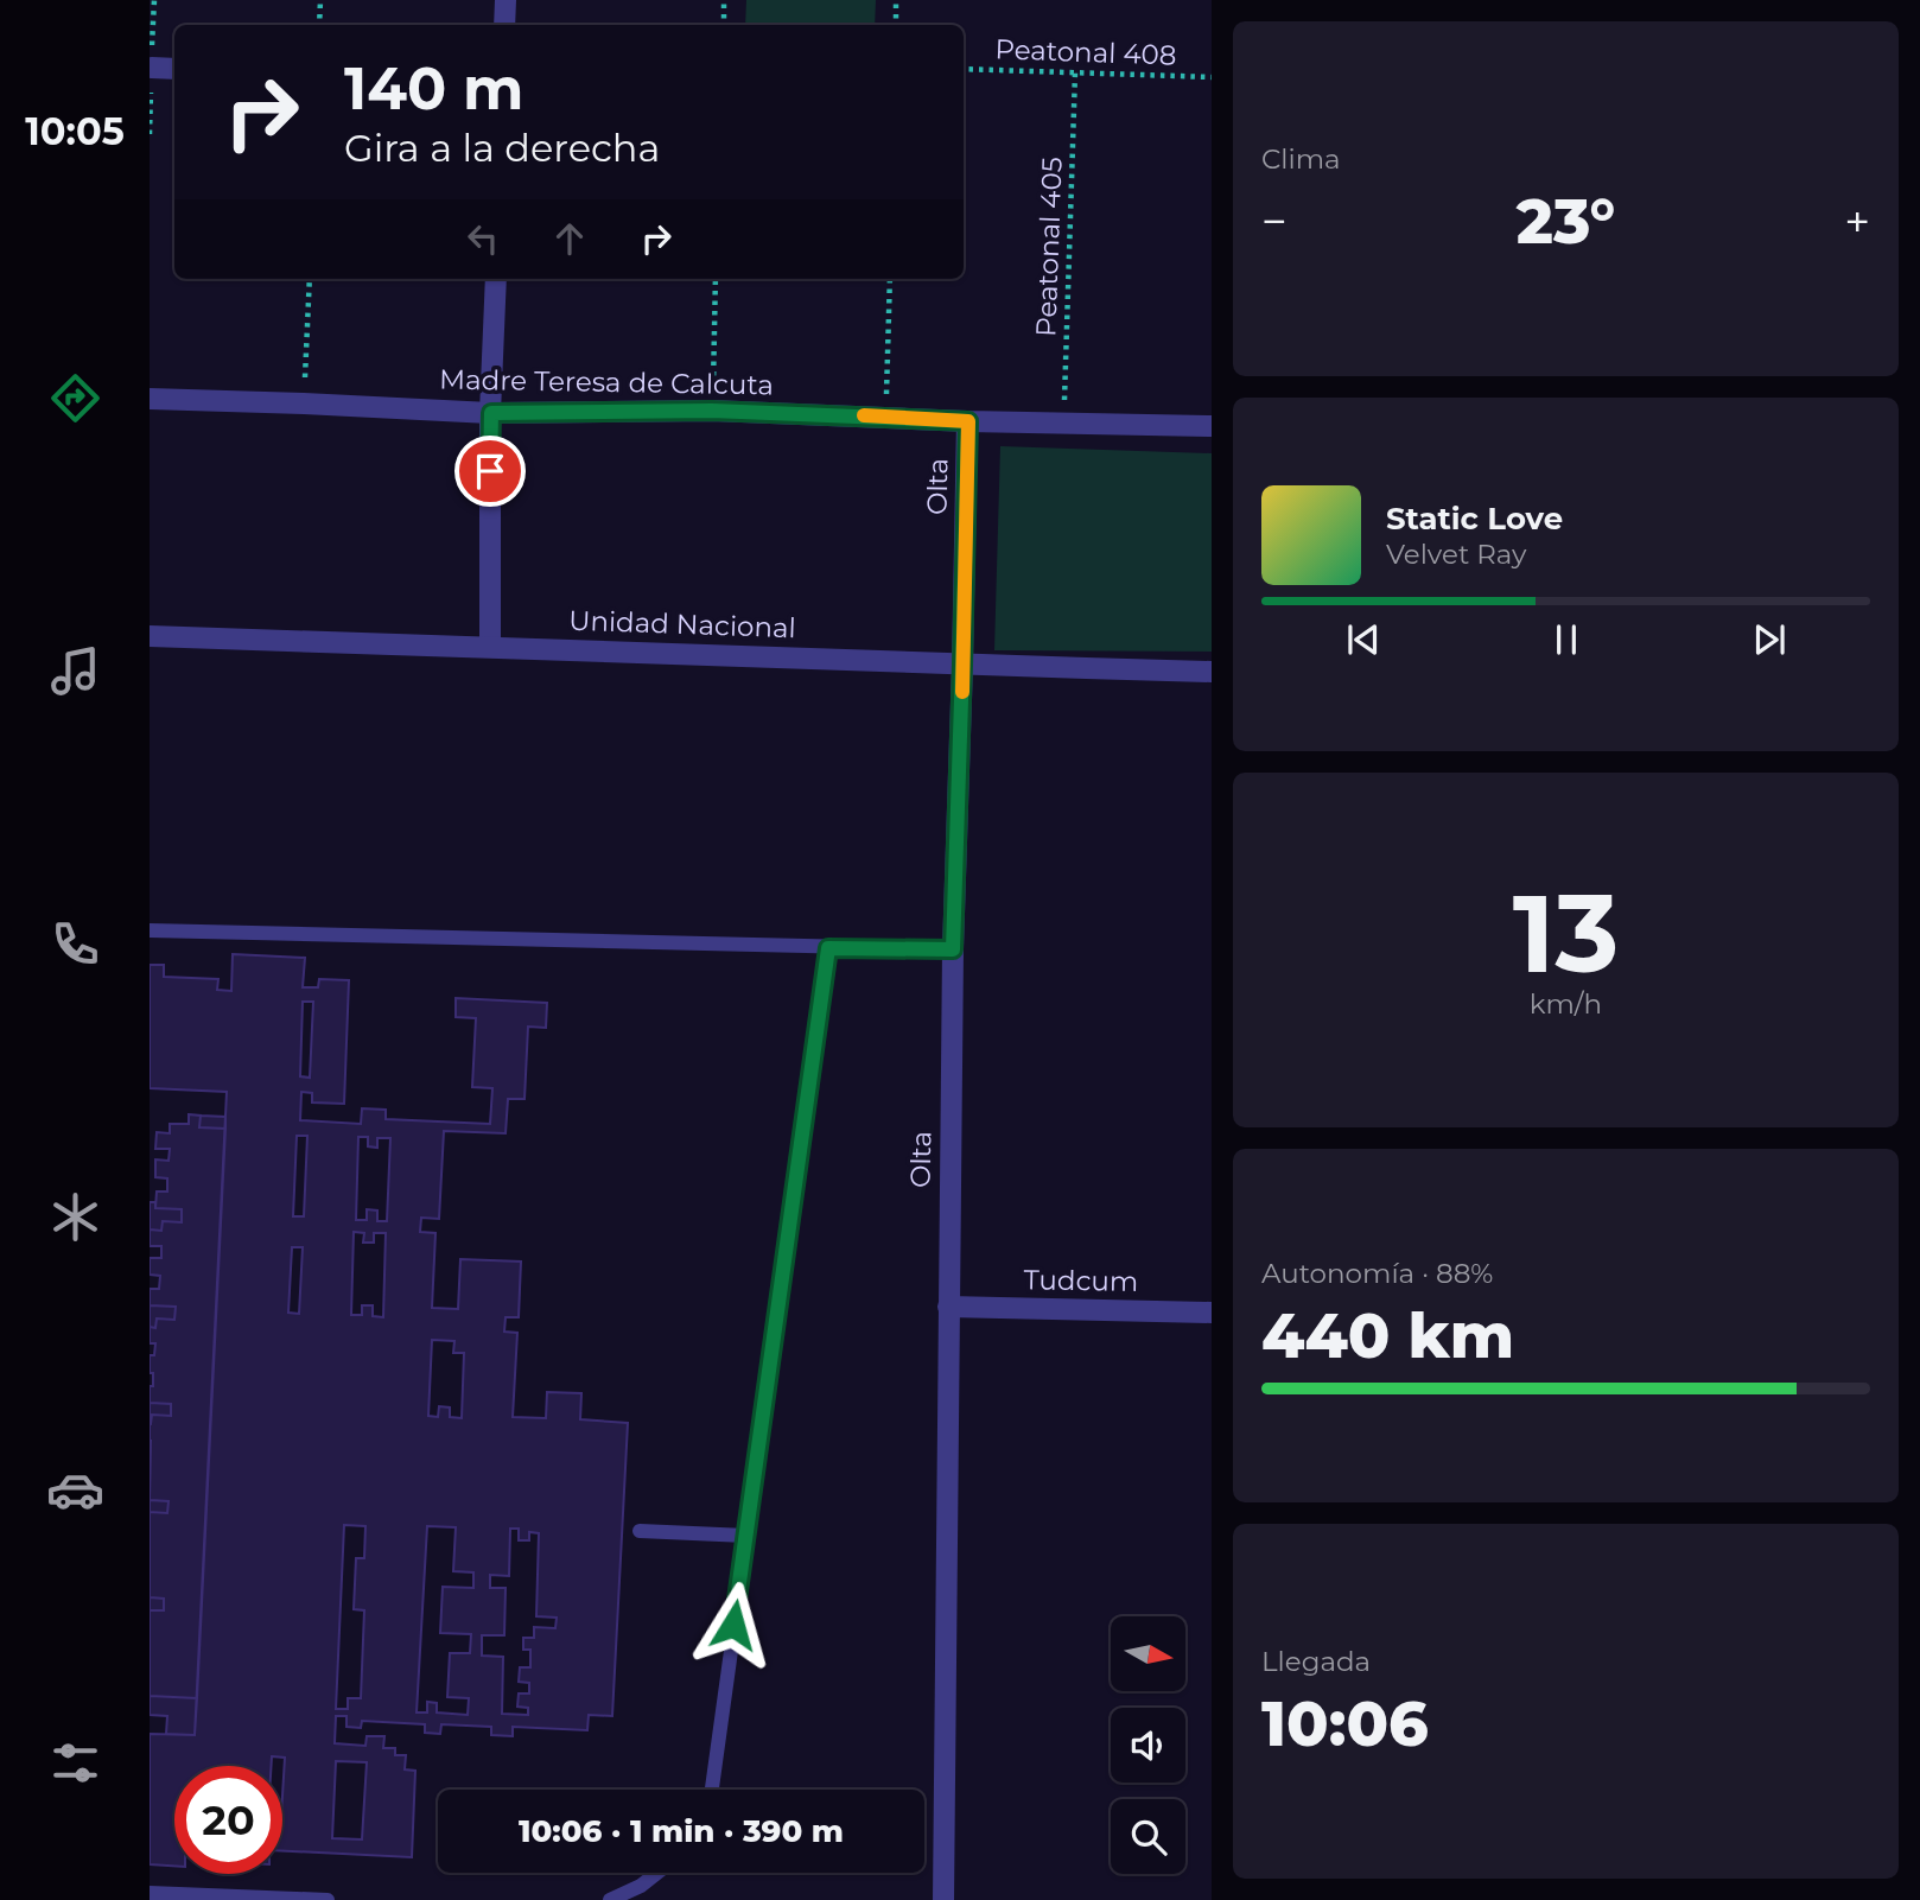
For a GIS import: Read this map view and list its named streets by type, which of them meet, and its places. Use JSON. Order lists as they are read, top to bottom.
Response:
{
  "streets": {
    "street": [
      "Madre Teresa de Calcuta",
      "Olta",
      "Unidad Nacional",
      "Tudcum"
    ],
    "path": ["Peatonal 408", "Peatonal 405"]
  },
  "crossings": [
    ["Peatonal 408", "Peatonal 405"],
    ["Peatonal 405", "Madre Teresa de Calcuta"],
    ["Madre Teresa de Calcuta", "Olta"],
    ["Olta", "Unidad Nacional"],
    ["Olta", "Tudcum"]
  ],
  "north": "right",
  "page": {
    "tabs": "10:05",
    "tile": [
      "Clima",
      ["13", "km/h"],
      ["Autonomía · 88%", "440 km"],
      ["Llegada", "10:06"]
    ],
    "turn": ["140 m", "Gira a la derecha"],
    "heat": ["−", "23°", "+"],
    "song": ["Static Love", "Velvet Ray"],
    "limit": "20",
    "trip": "10:06 · 1 min · 390 m"
  }
}
